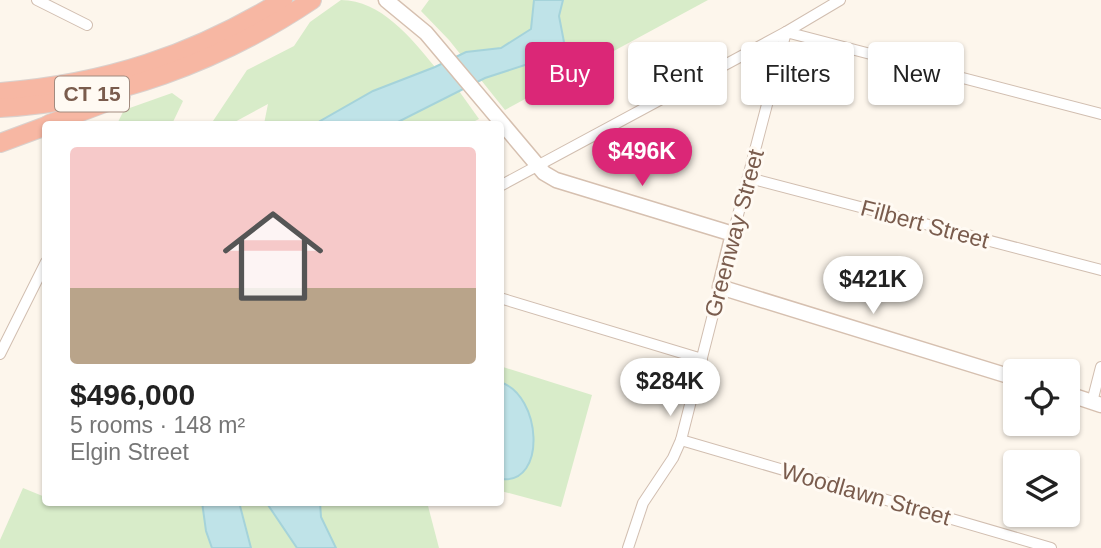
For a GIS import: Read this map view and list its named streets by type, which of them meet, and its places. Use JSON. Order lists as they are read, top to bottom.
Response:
{
  "streets": {
    "highway": ["CT 15"],
    "main road": ["Greenway Street"],
    "street": ["Filbert Street", "Woodlawn Street"]
  },
  "crossings": [
    ["Filbert Street", "Greenway Street"],
    ["Greenway Street", "Woodlawn Street"]
  ],
  "page": {
    "chip": [
      "Buy",
      "Rent",
      "Filters",
      "New"
    ],
    "list": [
      {
        "name": "$496,000",
        "note": "5 rooms · 148 m² · Elgin Street"
      }
    ],
    "price": ["$496K", "$421K", "$284K"]
  }
}
